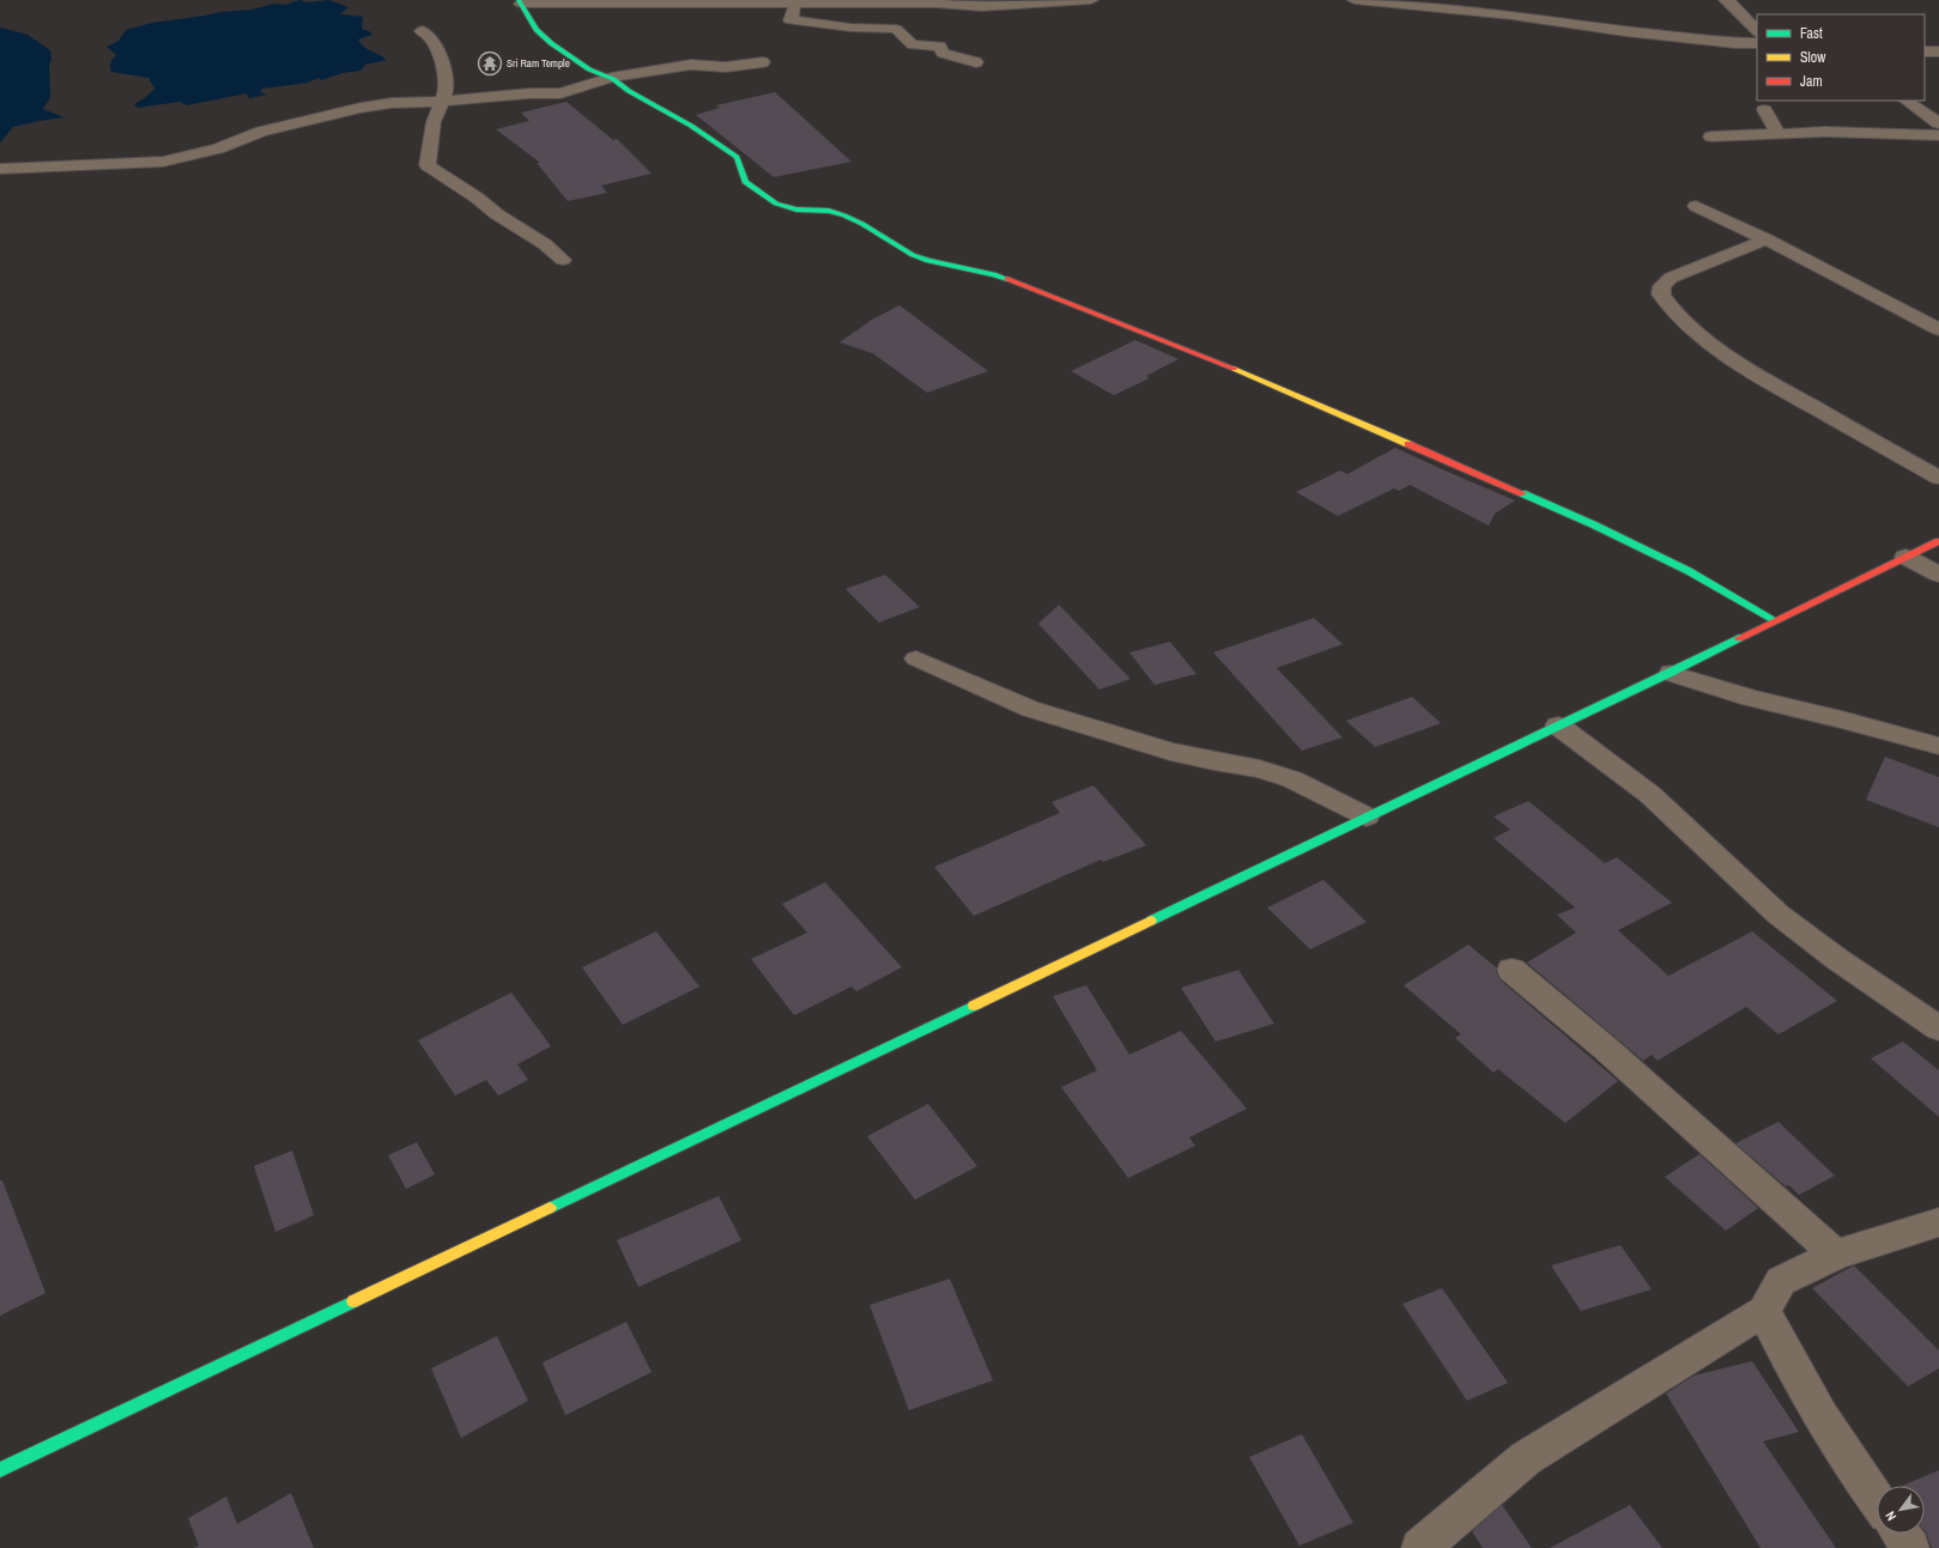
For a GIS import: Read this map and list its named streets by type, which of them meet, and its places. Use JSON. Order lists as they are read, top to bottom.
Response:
{
  "places": {
    "temple": ["Sri Ram Temple"]
  },
  "legend": ["Fast", "Slow", "Jam"],
  "north": "bottom left"
}
